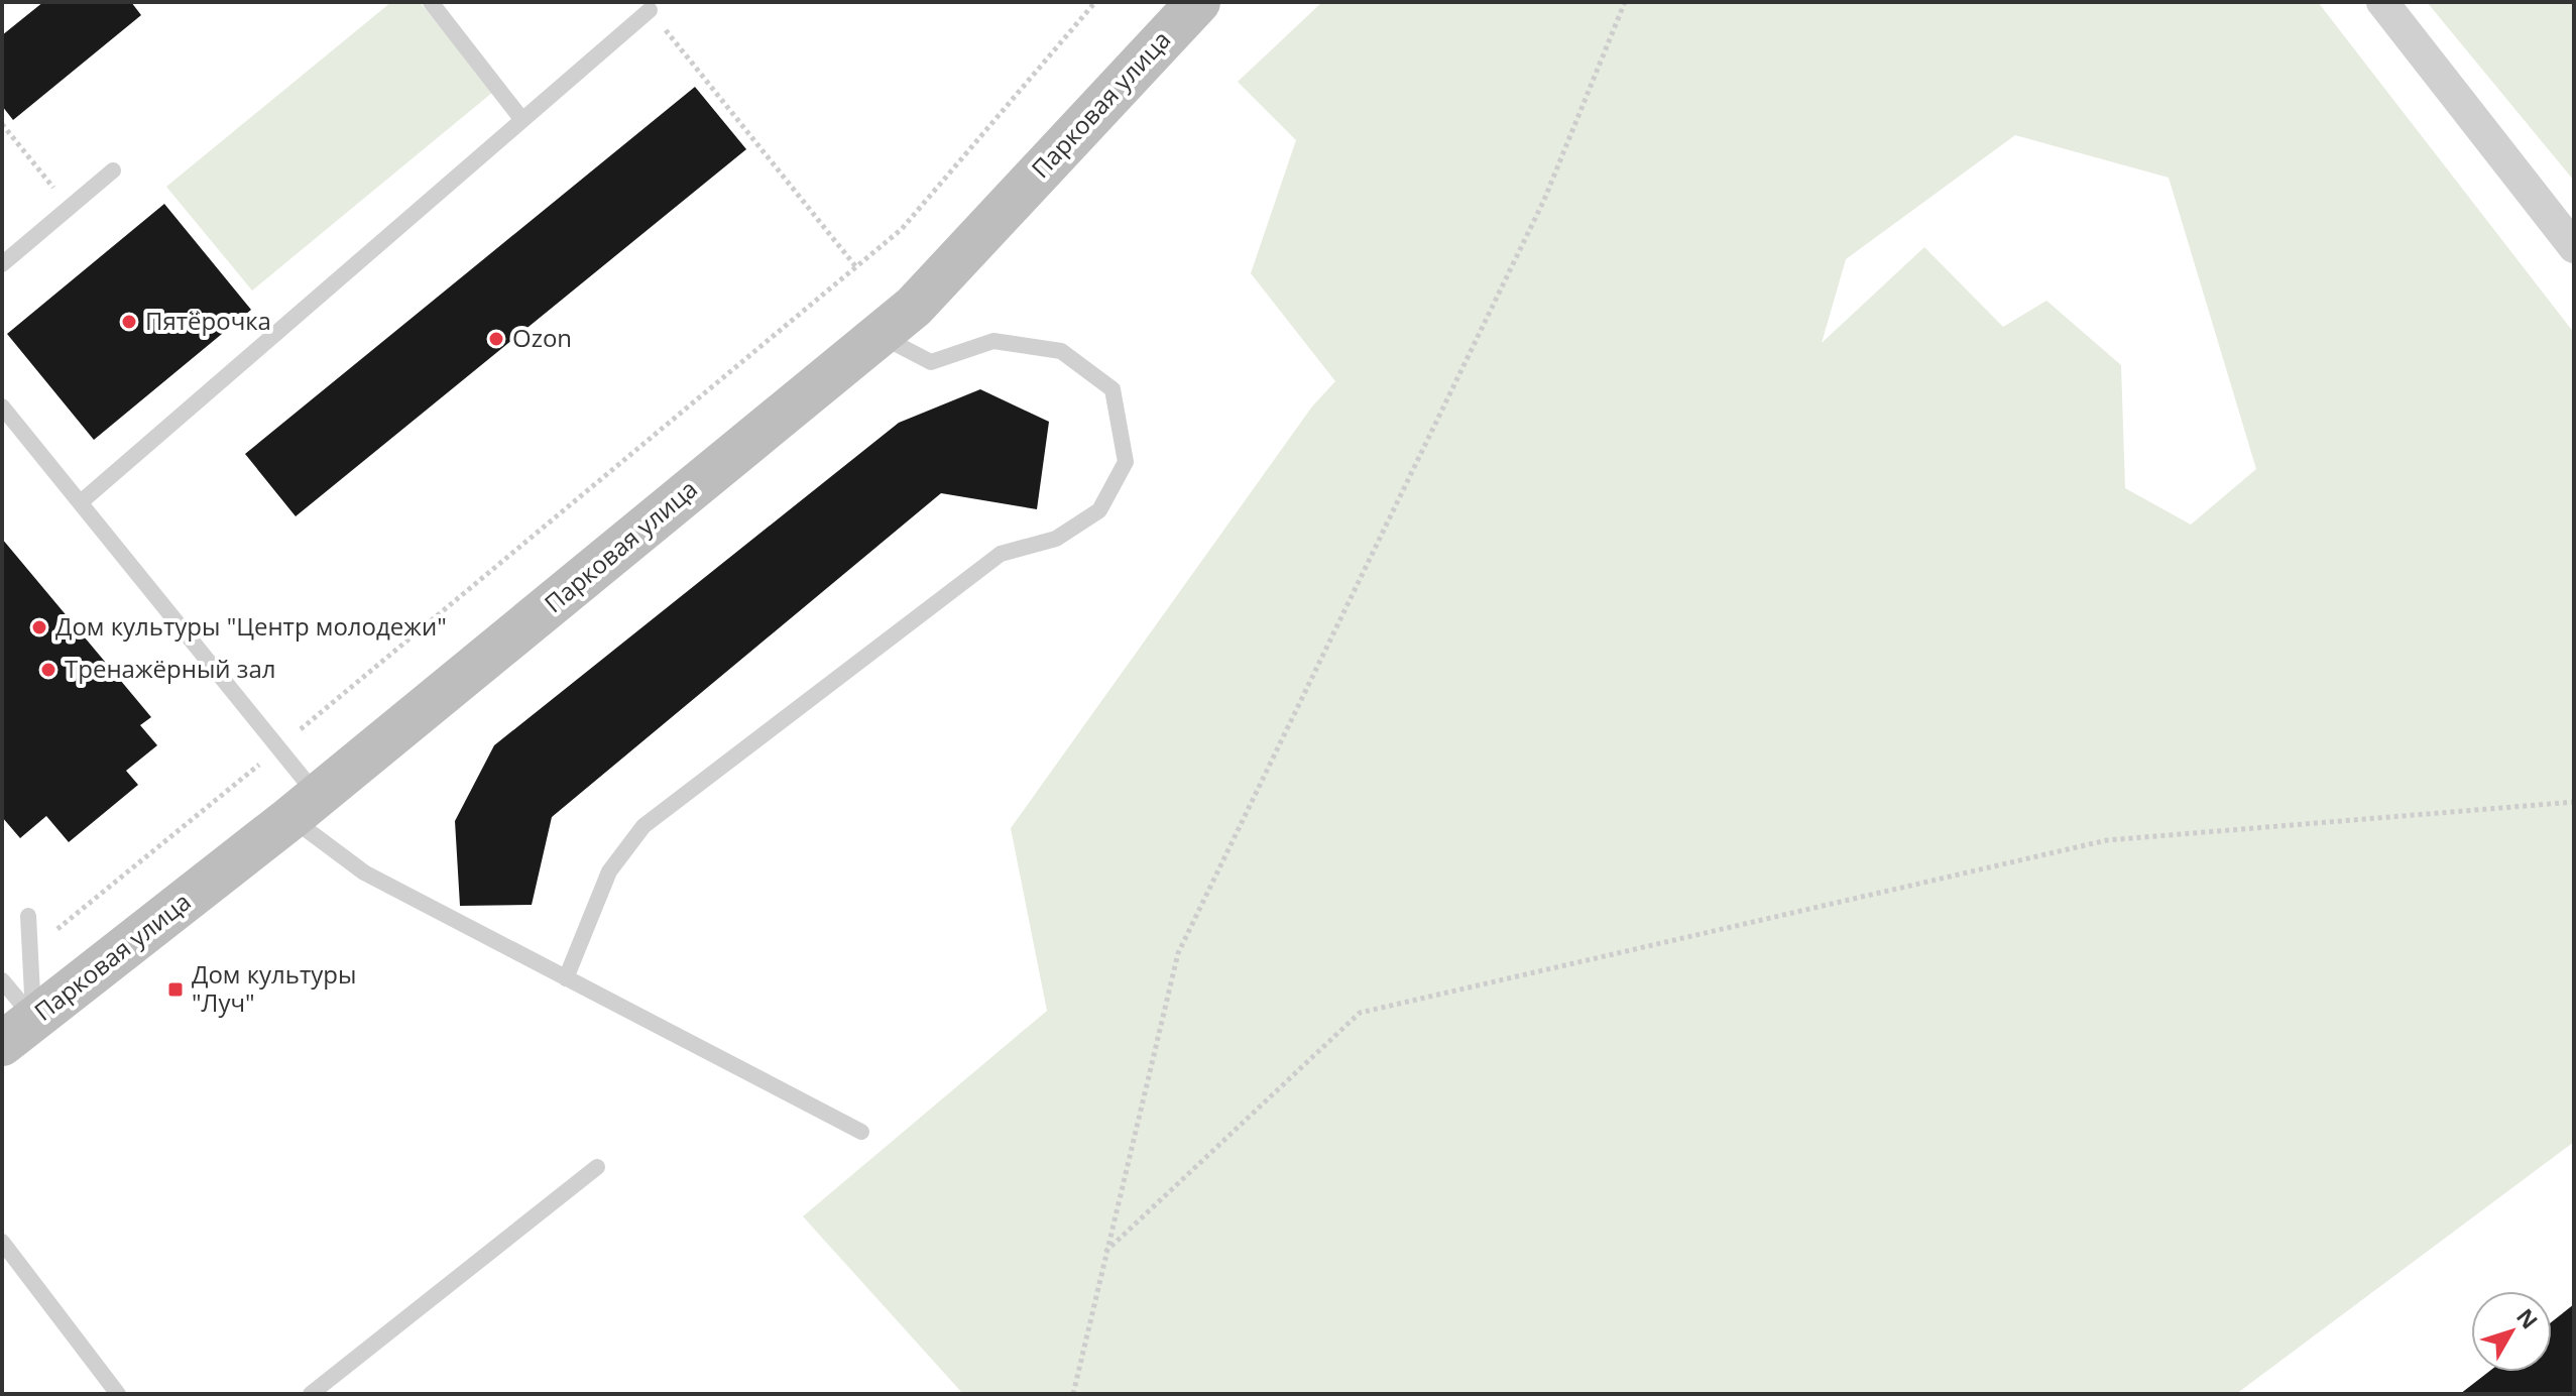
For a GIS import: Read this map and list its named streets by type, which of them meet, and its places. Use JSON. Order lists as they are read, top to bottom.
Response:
{
  "streets": {
    "main road": ["Парковая улица"]
  },
  "places": {
    "other": [
      "Пятёрочка",
      "Ozon",
      "Дом культуры \"Центр молодежи\"",
      "Тренажёрный зал"
    ],
    "transit": ["Дом культуры \"Луч\""]
  },
  "north": "top right"
}
